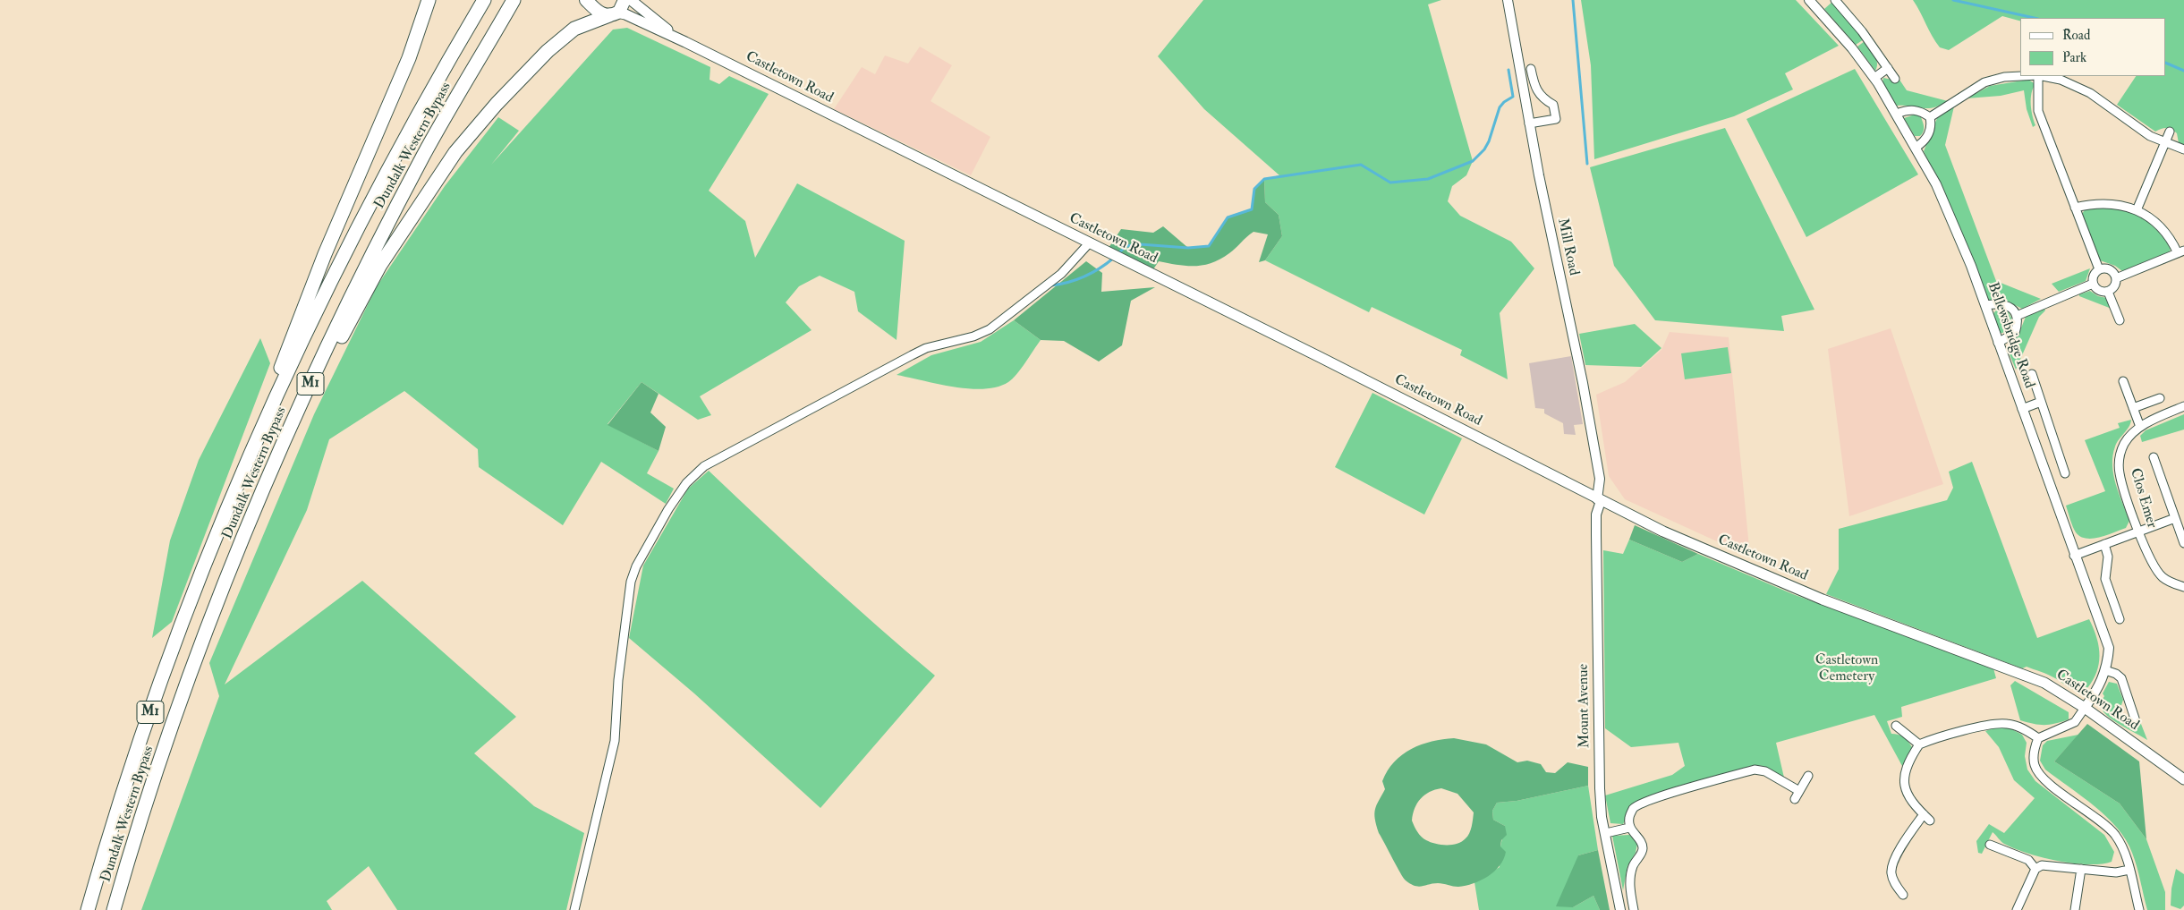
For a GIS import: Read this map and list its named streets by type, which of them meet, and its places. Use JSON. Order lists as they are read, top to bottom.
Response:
{
  "streets": {
    "highway": ["Dundalk Western Bypass", "M1"],
    "main road": ["Castletown Road"],
    "street": [
      "Mill Road",
      "Bellewsbridge Road",
      "Clos Emer",
      "Mount Avenue"
    ]
  },
  "crossings": [
    ["Castletown Road", "Mill Road"],
    ["Castletown Road", "Bellewsbridge Road"],
    ["Castletown Road", "Mount Avenue"],
    ["Mill Road", "Mount Avenue"]
  ],
  "parks": ["Castletown Cemetery"],
  "legend": ["Road", "Park"]
}
